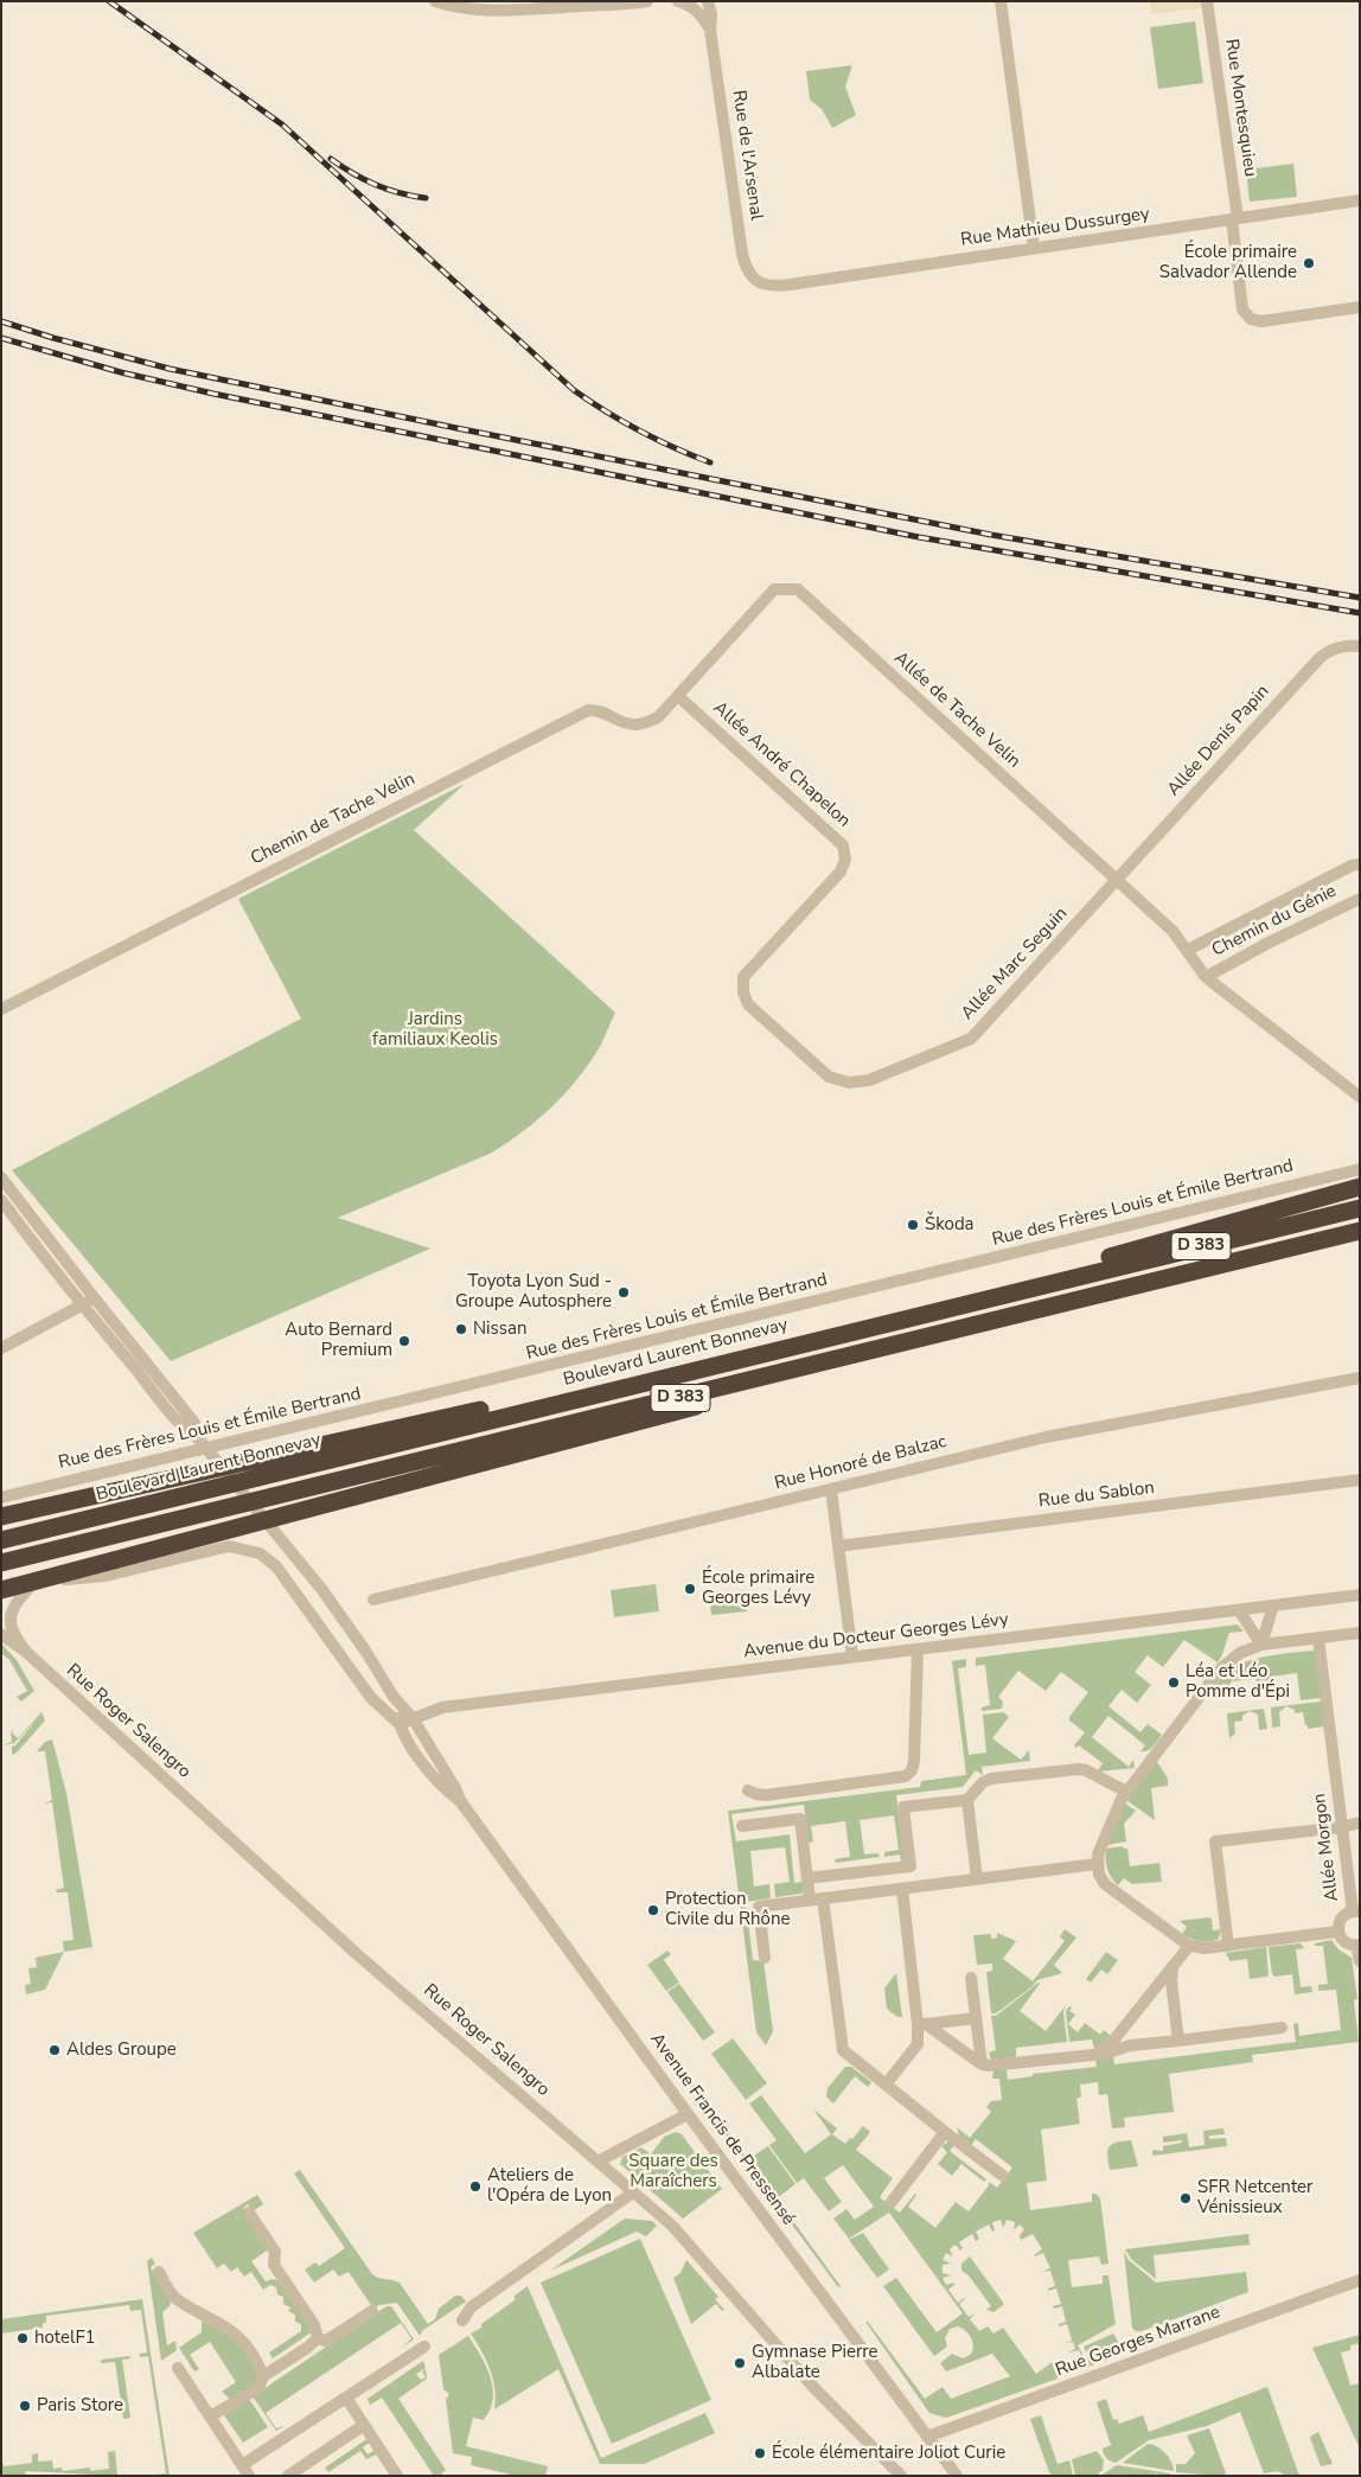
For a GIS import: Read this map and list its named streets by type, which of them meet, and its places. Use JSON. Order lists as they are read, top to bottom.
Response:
{
  "streets": {
    "highway": ["D 383", "Boulevard Laurent Bonnevay"],
    "street": [
      "Rue Montesquieu",
      "Rue de l'Arsenal",
      "Rue Mathieu Dussurgey",
      "Allée de Tache Velin",
      "Allée Denis Papin",
      "Allée André Chapelon",
      "Chemin de Tache Velin",
      "Chemin du Génie",
      "Allée Marc Seguin",
      "Rue des Frères Louis et Émile Bertrand",
      "Rue Honoré de Balzac",
      "Rue du Sablon",
      "Avenue du Docteur Georges Lévy",
      "Rue Roger Salengro",
      "Allée Morgon",
      "Avenue Francis de Pressensé",
      "Rue Georges Marrane"
    ]
  },
  "crossings": [
    ["Rue Montesquieu", "Rue Mathieu Dussurgey"],
    ["Rue de l'Arsenal", "Rue Mathieu Dussurgey"],
    ["Allée de Tache Velin", "Allée Denis Papin"],
    ["Allée de Tache Velin", "Allée André Chapelon"],
    ["Allée de Tache Velin", "Chemin de Tache Velin"],
    ["Allée de Tache Velin", "Chemin du Génie"],
    ["Allée de Tache Velin", "Allée Marc Seguin"],
    ["Allée Denis Papin", "Allée Marc Seguin"],
    ["Allée André Chapelon", "Chemin de Tache Velin"],
    ["Allée André Chapelon", "Allée Marc Seguin"],
    ["Avenue du Docteur Georges Lévy", "Avenue Francis de Pressensé"],
    ["Avenue Francis de Pressensé", "Rue Georges Marrane"]
  ],
  "parks": ["Jardins familiaux Keolis", "Square des Maraîchers"],
  "places": [
    "École primaire Salvador Allende",
    "Škoda",
    "Toyota Lyon Sud - Groupe Autosphere",
    "Nissan",
    "Auto Bernard Premium",
    "École primaire Georges Lévy",
    "Léa et Léo Pomme d'Épi",
    "Protection Civile du Rhône",
    "Aldes Groupe",
    "Ateliers de l'Opéra de Lyon",
    "SFR Netcenter Vénissieux",
    "hotelF1",
    "Gymnase Pierre Albalate",
    "Paris Store",
    "École élémentaire Joliot Curie"
  ]
}
